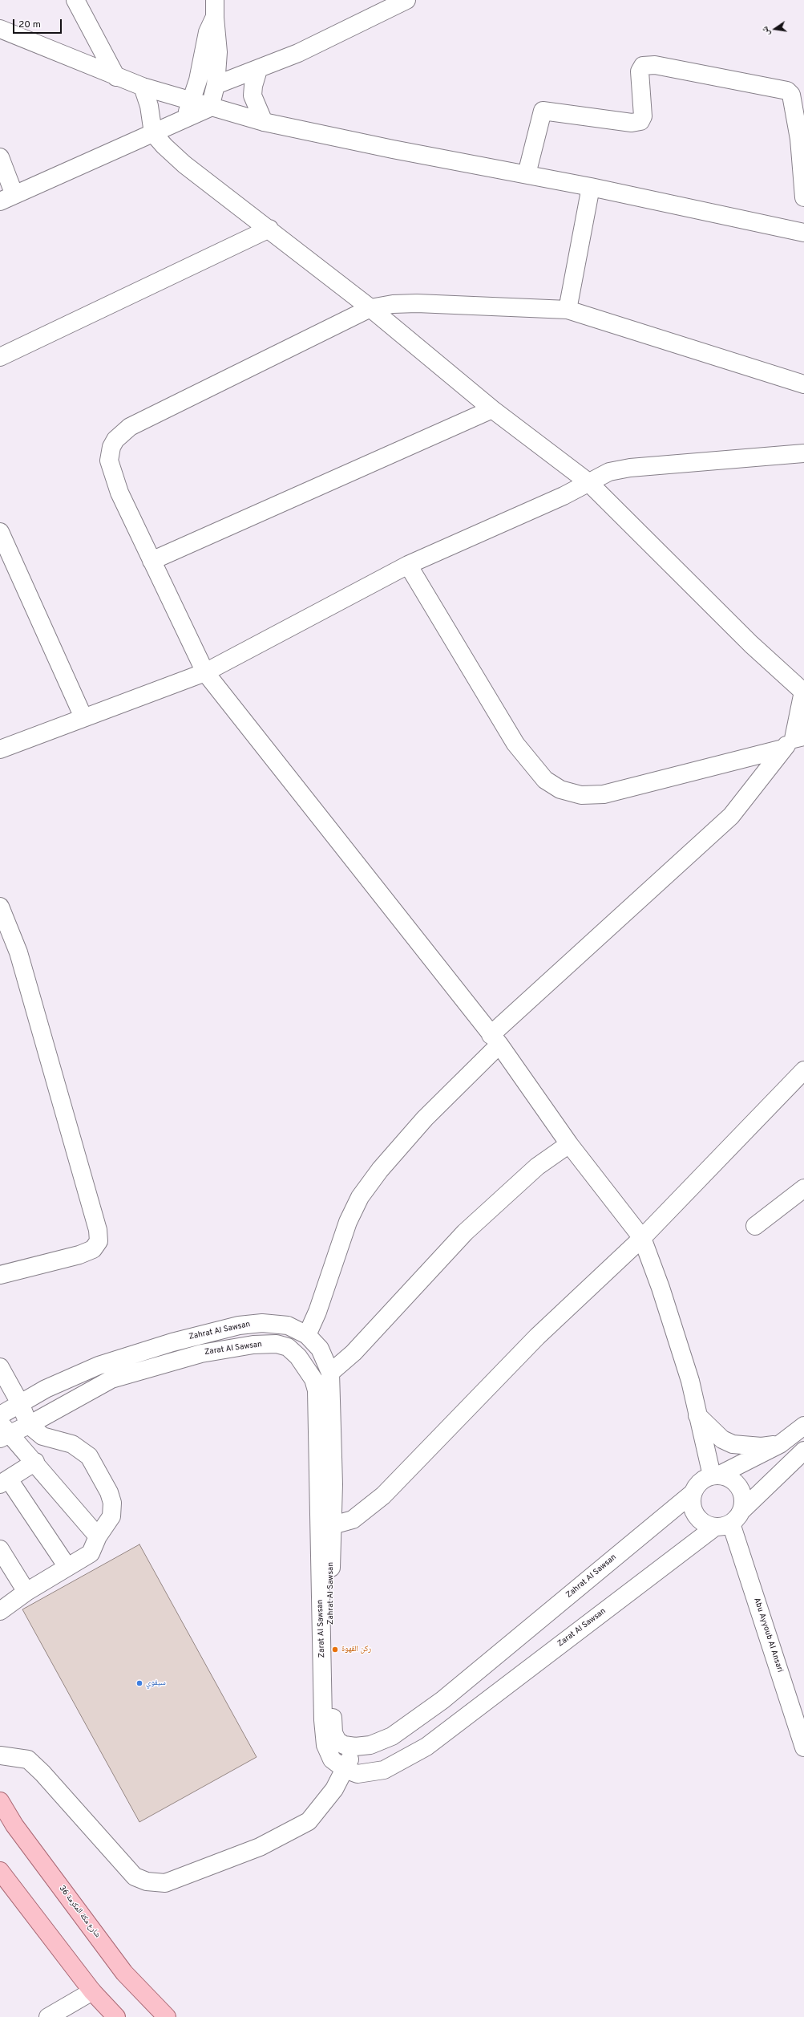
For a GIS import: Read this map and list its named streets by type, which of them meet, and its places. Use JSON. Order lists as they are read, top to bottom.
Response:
{
  "streets": {
    "main road": ["شارع مكة المكرمة 36"],
    "street": ["Zahrat Al Sawsan", "Zarat Al Sawsan", "Abu Ayyoub Al Ansari"]
  },
  "crossings": [
    ["Zahrat Al Sawsan", "Zarat Al Sawsan"],
    ["Zahrat Al Sawsan", "Abu Ayyoub Al Ansari"],
    ["Zarat Al Sawsan", "Abu Ayyoub Al Ansari"]
  ],
  "places": ["ركن القهوة", "سيفوي"],
  "scale_bar": "20 m",
  "north": "left"
}
